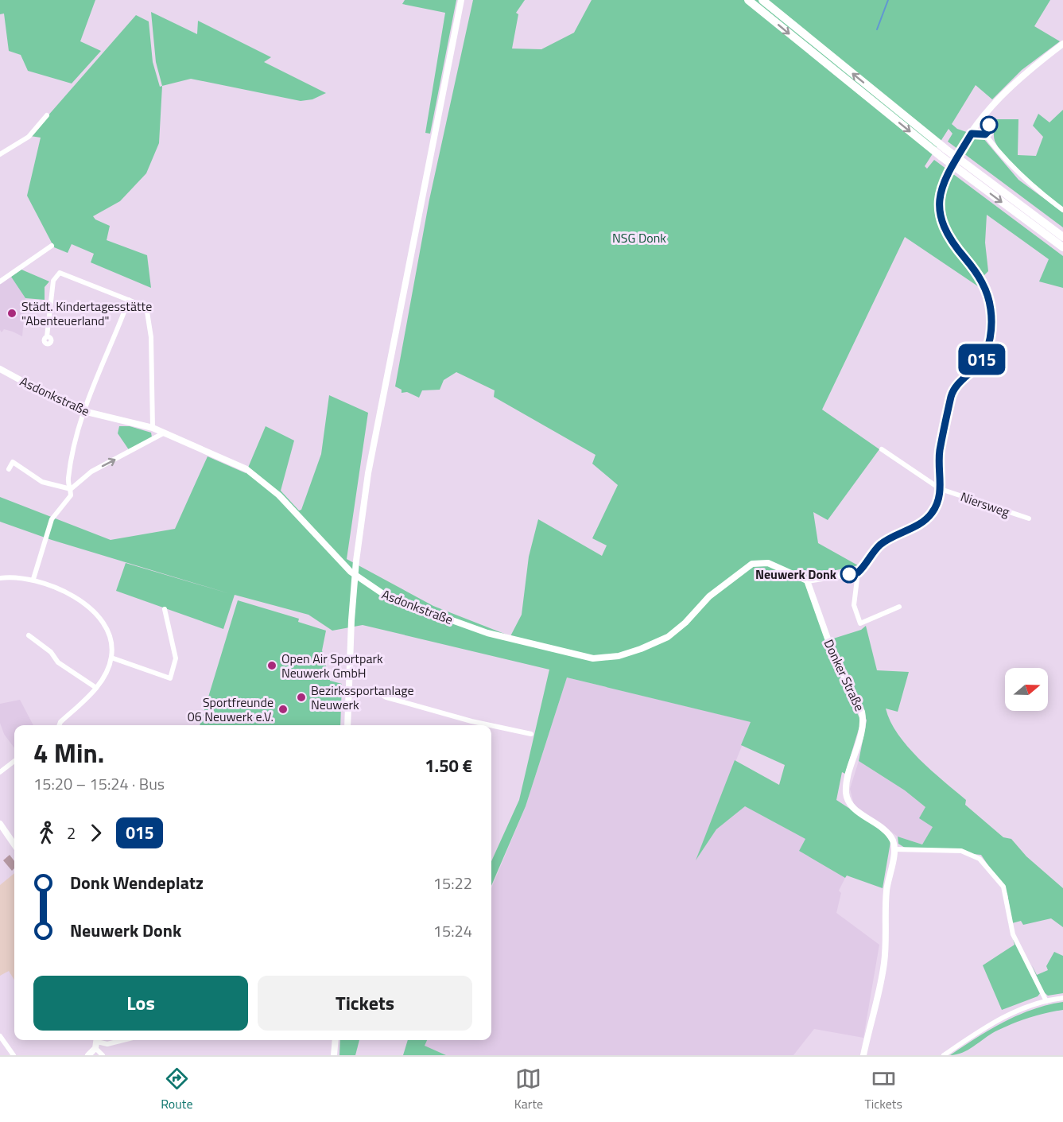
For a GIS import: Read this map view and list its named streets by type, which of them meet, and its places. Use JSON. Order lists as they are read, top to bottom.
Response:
{
  "streets": {
    "street": ["Asdonkstraße", "Niersweg", "Donker Straße"]
  },
  "crossings": [
    ["Asdonkstraße", "Donker Straße"]
  ],
  "parks": ["NSG Donk"],
  "places": [
    "Städt. Kindertagesstätte \"Abenteuerland\"",
    "Neuwerk Donk",
    "Open Air Sportpark Neuwerk GmbH",
    "Bezirkssportanlage Neuwerk",
    "Sportfreunde 06 Neuwerk e.V."
  ],
  "lines": ["bus line 015"],
  "north": "right",
  "page": {
    "on_map": "015",
    "heading": ["4 Min.", "15:20 – 15:24 · Bus", "1.50 €"],
    "legs": ["2", "015"],
    "list": [
      {
        "name": "Donk Wendeplatz",
        "value": "15:22"
      },
      {
        "name": "Neuwerk Donk",
        "value": "15:24"
      }
    ],
    "buttons": ["Los", "Tickets"],
    "tabs": ["Route", "Karte", "Tickets"]
  }
}
